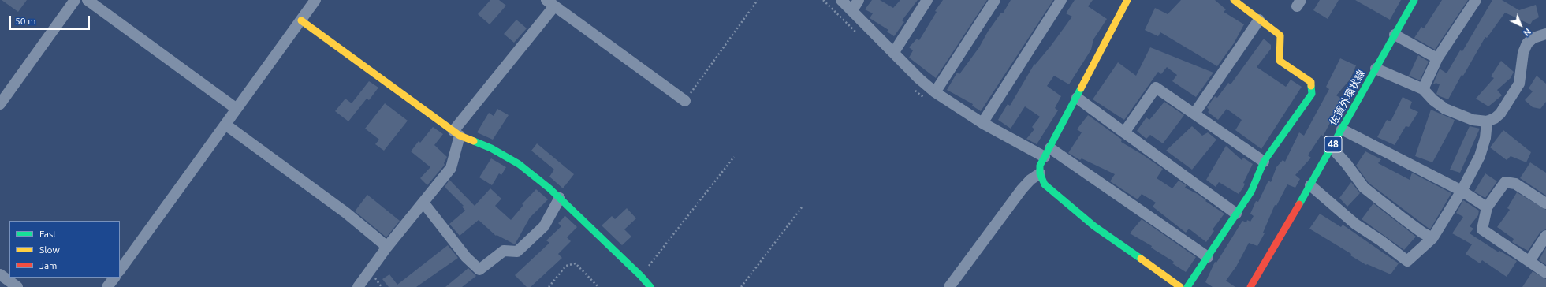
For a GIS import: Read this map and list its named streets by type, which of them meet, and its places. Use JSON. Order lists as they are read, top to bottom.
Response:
{
  "streets": {
    "street": ["佐賀外環状線", "48"]
  },
  "legend": ["Fast", "Slow", "Jam"],
  "scale_bar": "50 m",
  "north": "bottom right"
}
